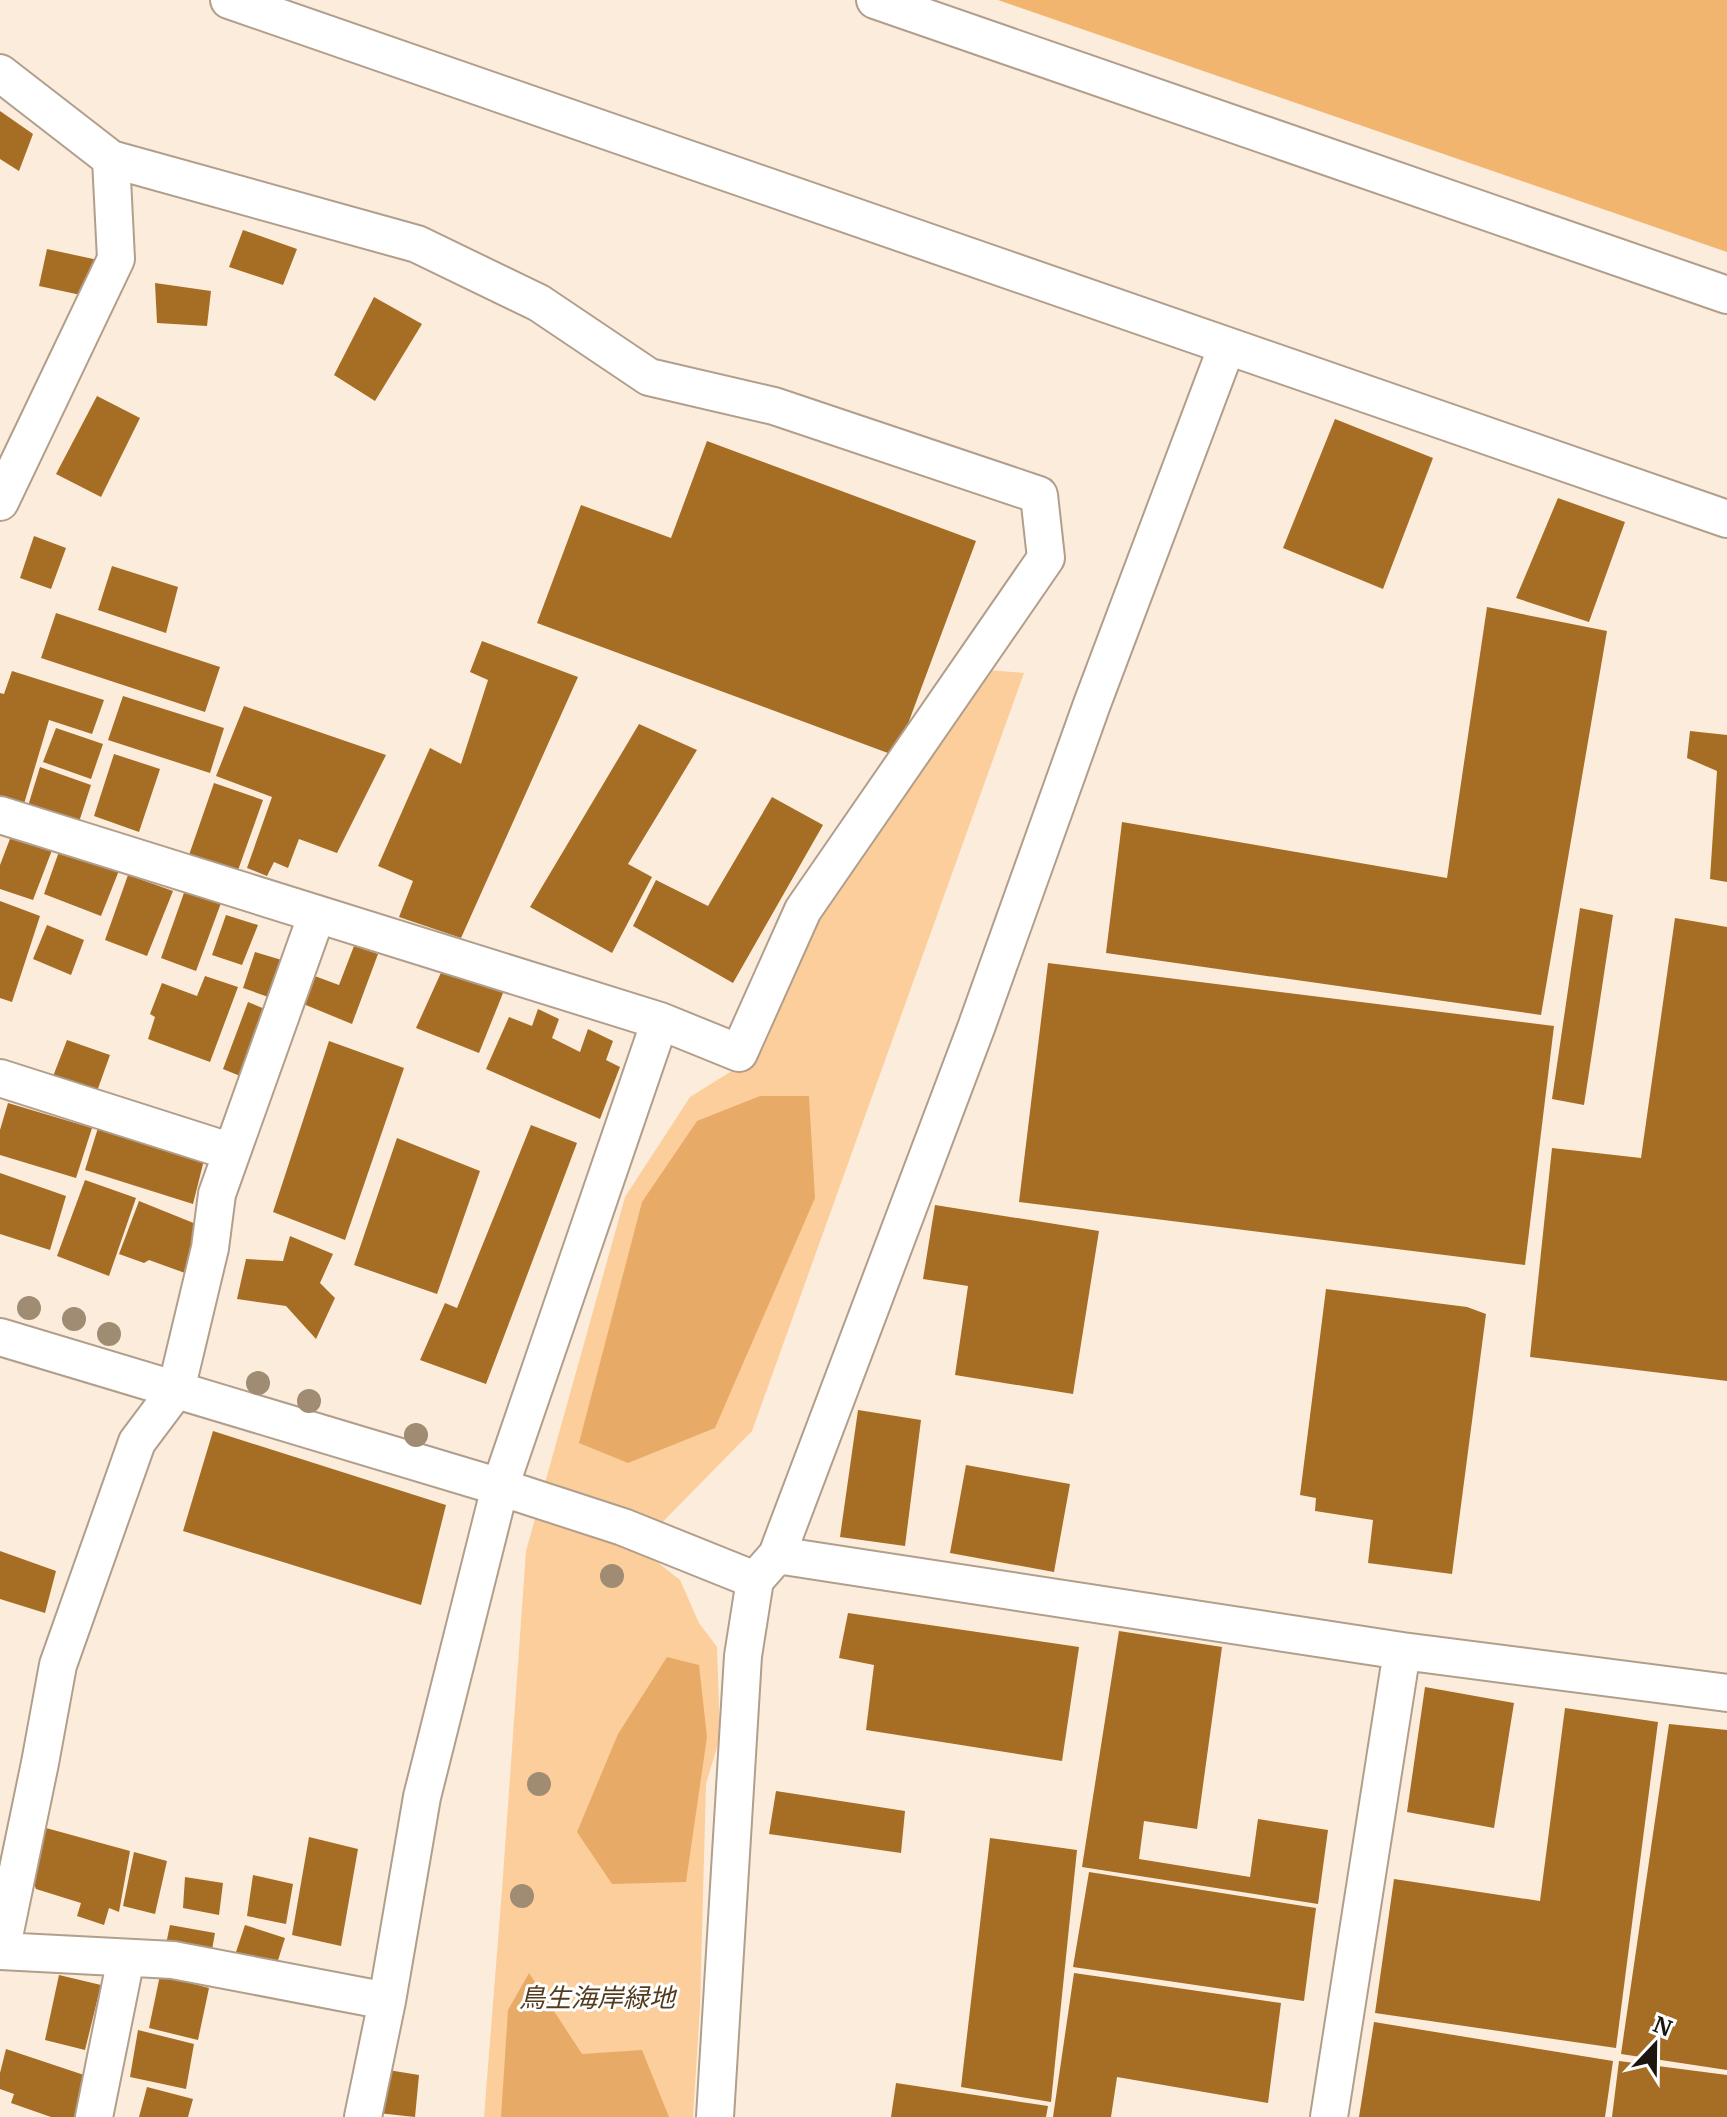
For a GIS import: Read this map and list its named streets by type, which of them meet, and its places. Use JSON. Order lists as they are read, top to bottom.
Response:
{
  "parks": ["鳥生海岸緑地"],
  "north": "top"
}
